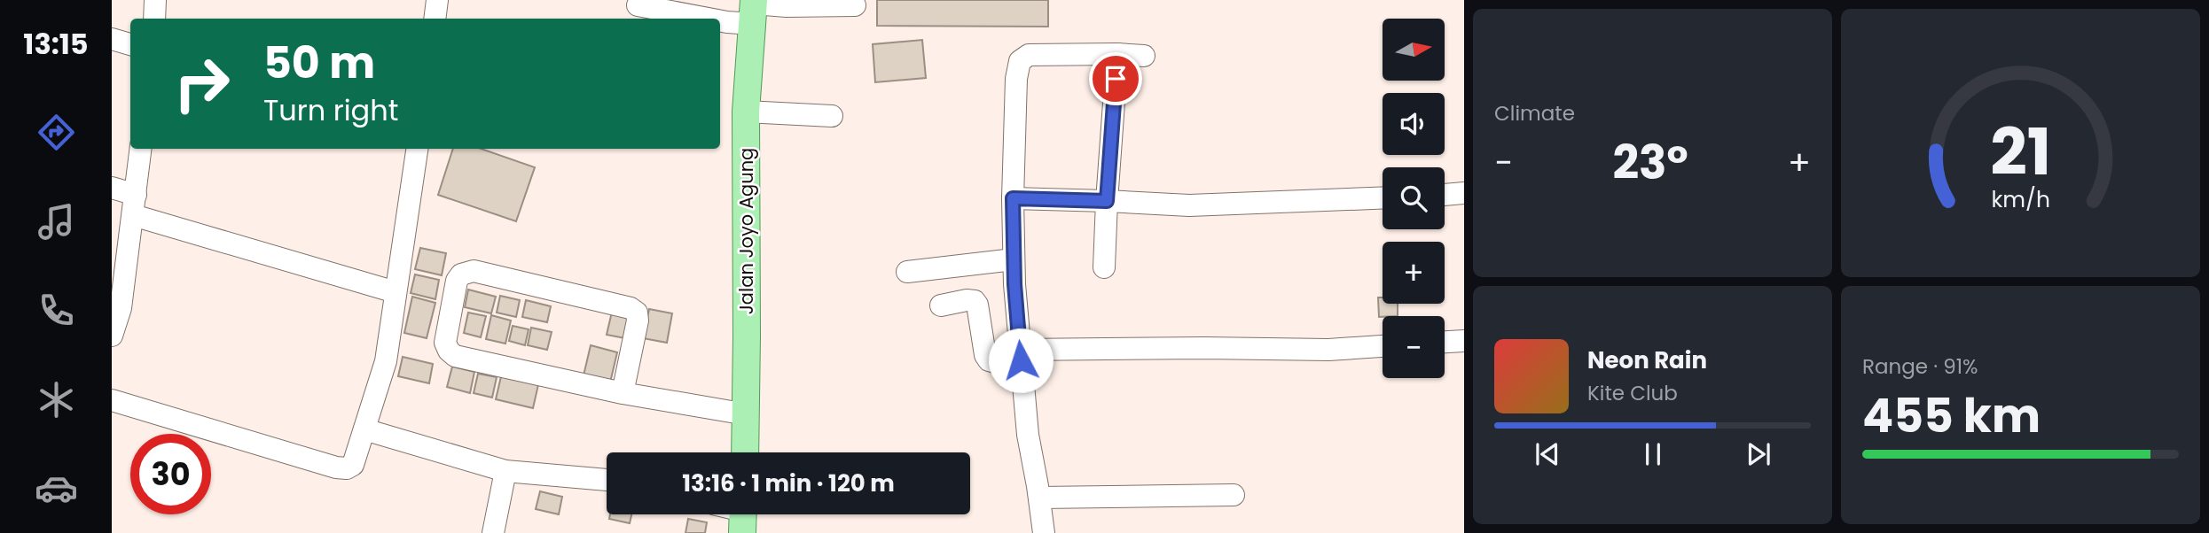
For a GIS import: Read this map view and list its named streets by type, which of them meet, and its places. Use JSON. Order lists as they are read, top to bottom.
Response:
{
  "streets": {
    "main road": ["Jalan Joyo Agung"]
  },
  "north": "right",
  "page": {
    "tabs": "13:15",
    "tile": [
      "Climate",
      ["Range · 91%", "455 km"]
    ],
    "map_buttons": ["+", "−"],
    "turn": ["50 m", "Turn right"],
    "heat": ["−", "23°", "+"],
    "song": ["Neon Rain", "Kite Club"],
    "limit": "30",
    "trip": "13:16 · 1 min · 120 m",
    "gauge": ["21", "km/h"]
  }
}
